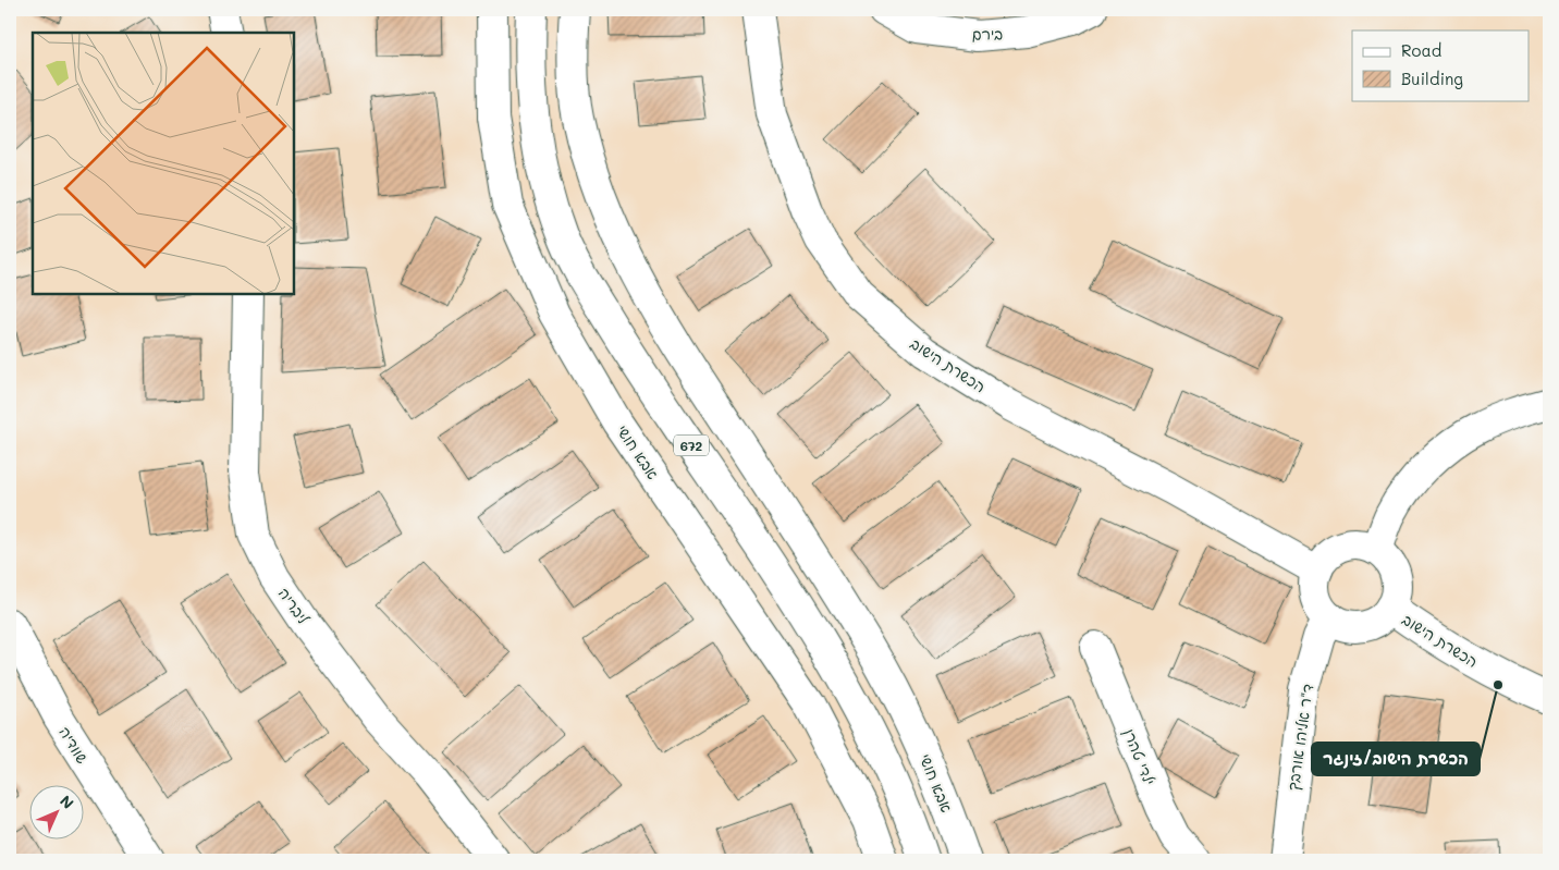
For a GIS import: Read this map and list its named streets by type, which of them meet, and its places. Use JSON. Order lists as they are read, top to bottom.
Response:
{
  "streets": {
    "street": [
      "בירם",
      "הכשרת הישוב",
      "672",
      "אבא חושי",
      "ליבריה",
      "ד\"ר אליהו אורבך",
      "שוודיה",
      "ילדי טהרן"
    ]
  },
  "crossings": [
    ["הכשרת הישוב", "ד\"ר אליהו אורבך"]
  ],
  "places": ["הכשרת הישוב/זינגר"],
  "legend": ["Road", "Building"],
  "north": "top right"
}
